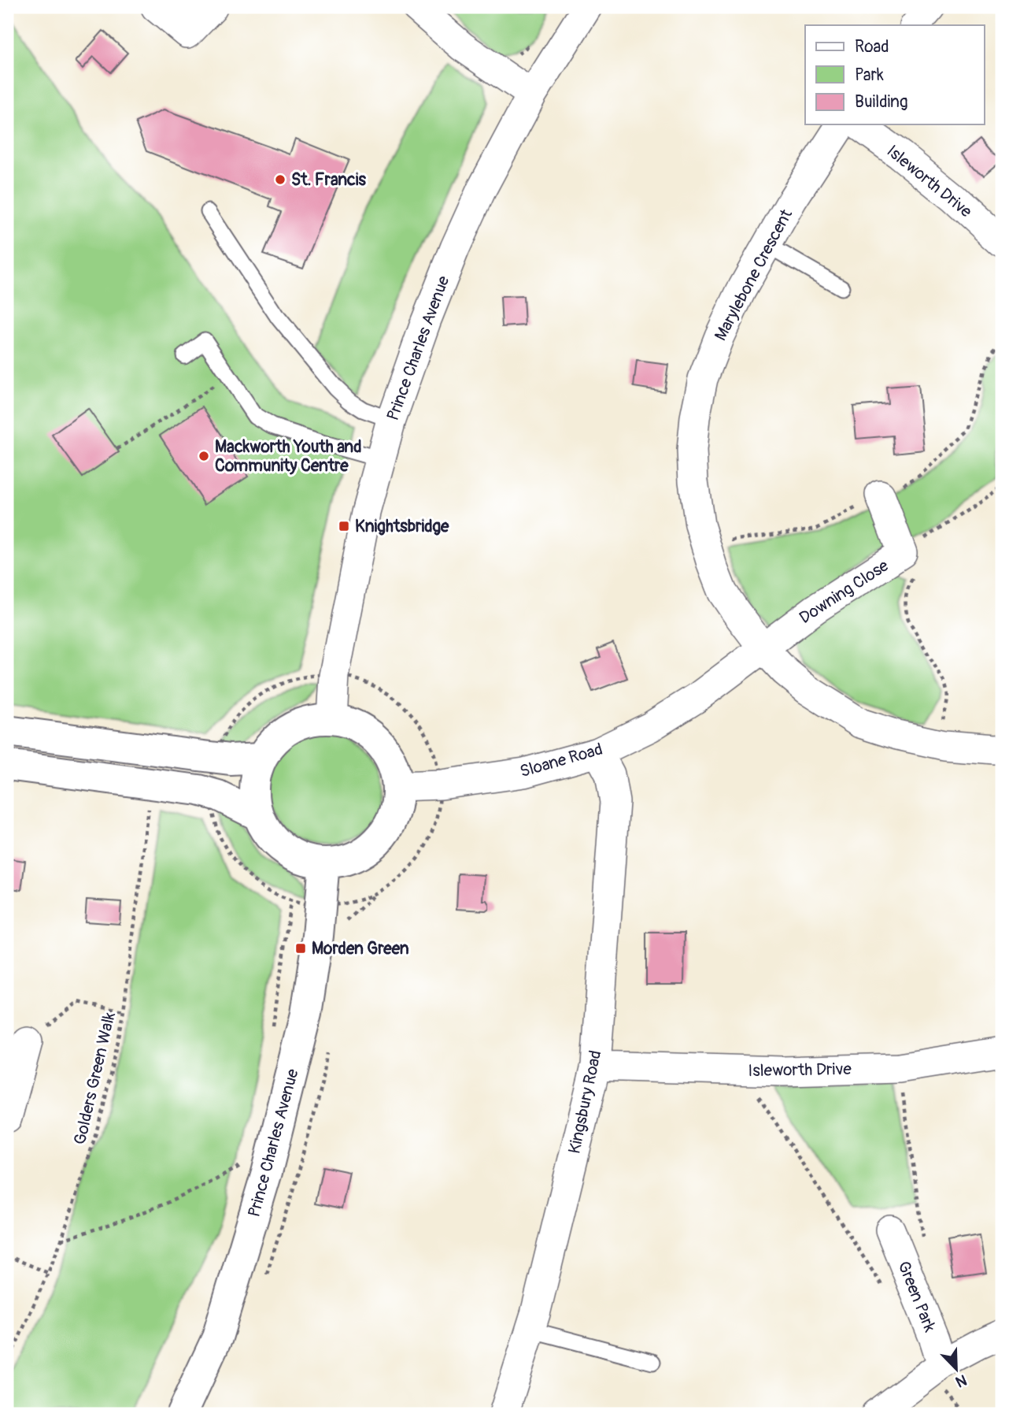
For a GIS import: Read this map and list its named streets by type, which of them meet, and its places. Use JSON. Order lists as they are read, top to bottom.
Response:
{
  "streets": {
    "street": [
      "Isleworth Drive",
      "Marylebone Crescent",
      "Prince Charles Avenue",
      "Downing Close",
      "Sloane Road",
      "Kingsbury Road",
      "Green Park"
    ],
    "path": ["Golders Green Walk"]
  },
  "crossings": [
    ["Isleworth Drive", "Kingsbury Road"],
    ["Marylebone Crescent", "Downing Close"],
    ["Marylebone Crescent", "Sloane Road"],
    ["Prince Charles Avenue", "Sloane Road"],
    ["Downing Close", "Sloane Road"],
    ["Sloane Road", "Kingsbury Road"]
  ],
  "places": {
    "other": ["St. Francis", "Mackworth Youth and Community Centre"],
    "transit": ["Knightsbridge", "Morden Green"]
  },
  "legend": ["Road", "Park", "Building"],
  "north": "bottom right"
}
